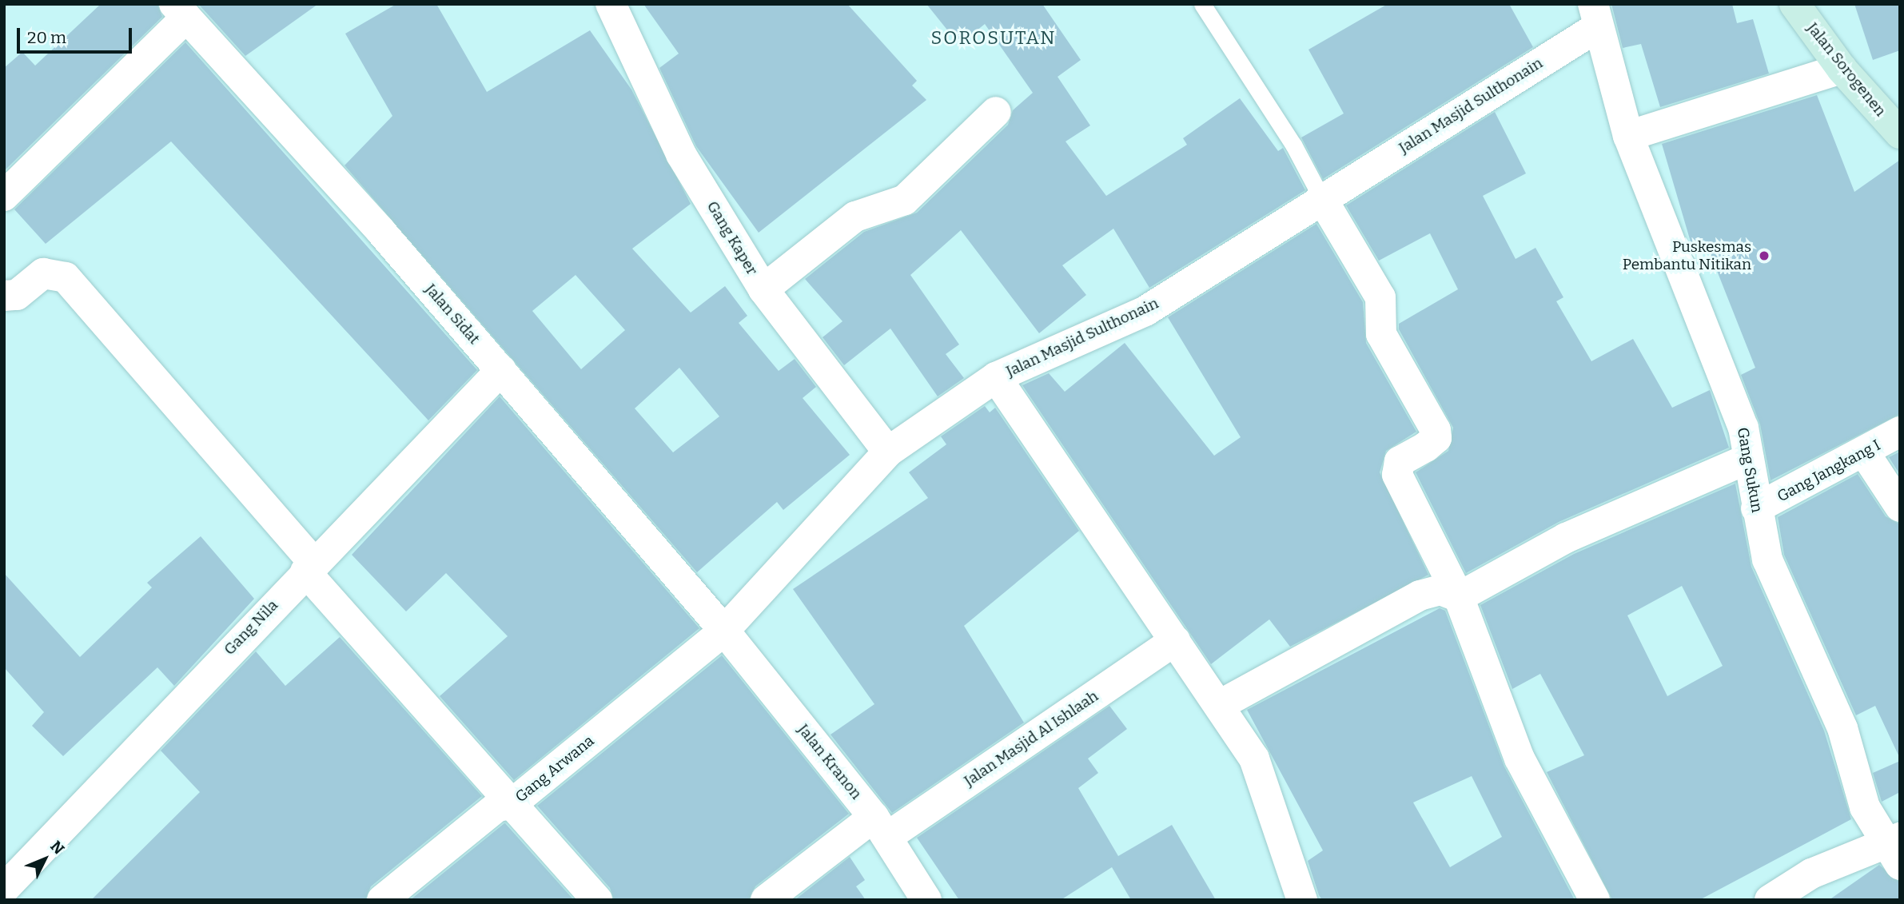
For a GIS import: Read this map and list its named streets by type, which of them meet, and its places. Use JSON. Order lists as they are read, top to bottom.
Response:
{
  "streets": {
    "main road": ["Jalan Sorogenen"],
    "street": [
      "Jalan Masjid Sulthonain",
      "Gang Kaper",
      "Jalan Sidat",
      "Gang Sukun",
      "Gang Jangkang I",
      "Gang Nila",
      "Jalan Masjid Al Ishlaah",
      "Jalan Kranon",
      "Gang Arwana"
    ]
  },
  "crossings": [
    ["Jalan Masjid Sulthonain", "Gang Kaper"],
    ["Jalan Masjid Sulthonain", "Jalan Sidat"],
    ["Jalan Masjid Sulthonain", "Gang Sukun"],
    ["Jalan Masjid Sulthonain", "Jalan Kranon"],
    ["Jalan Masjid Sulthonain", "Gang Arwana"],
    ["Jalan Sidat", "Gang Nila"],
    ["Jalan Sidat", "Jalan Kranon"],
    ["Jalan Sidat", "Gang Arwana"],
    ["Gang Sukun", "Gang Jangkang I"],
    ["Jalan Masjid Al Ishlaah", "Jalan Kranon"],
    ["Jalan Kranon", "Gang Arwana"]
  ],
  "districts": ["SOROSUTAN"],
  "places": ["Puskesmas Pembantu Nitikan"],
  "scale_bar": "20 m",
  "north": "top right"
}
